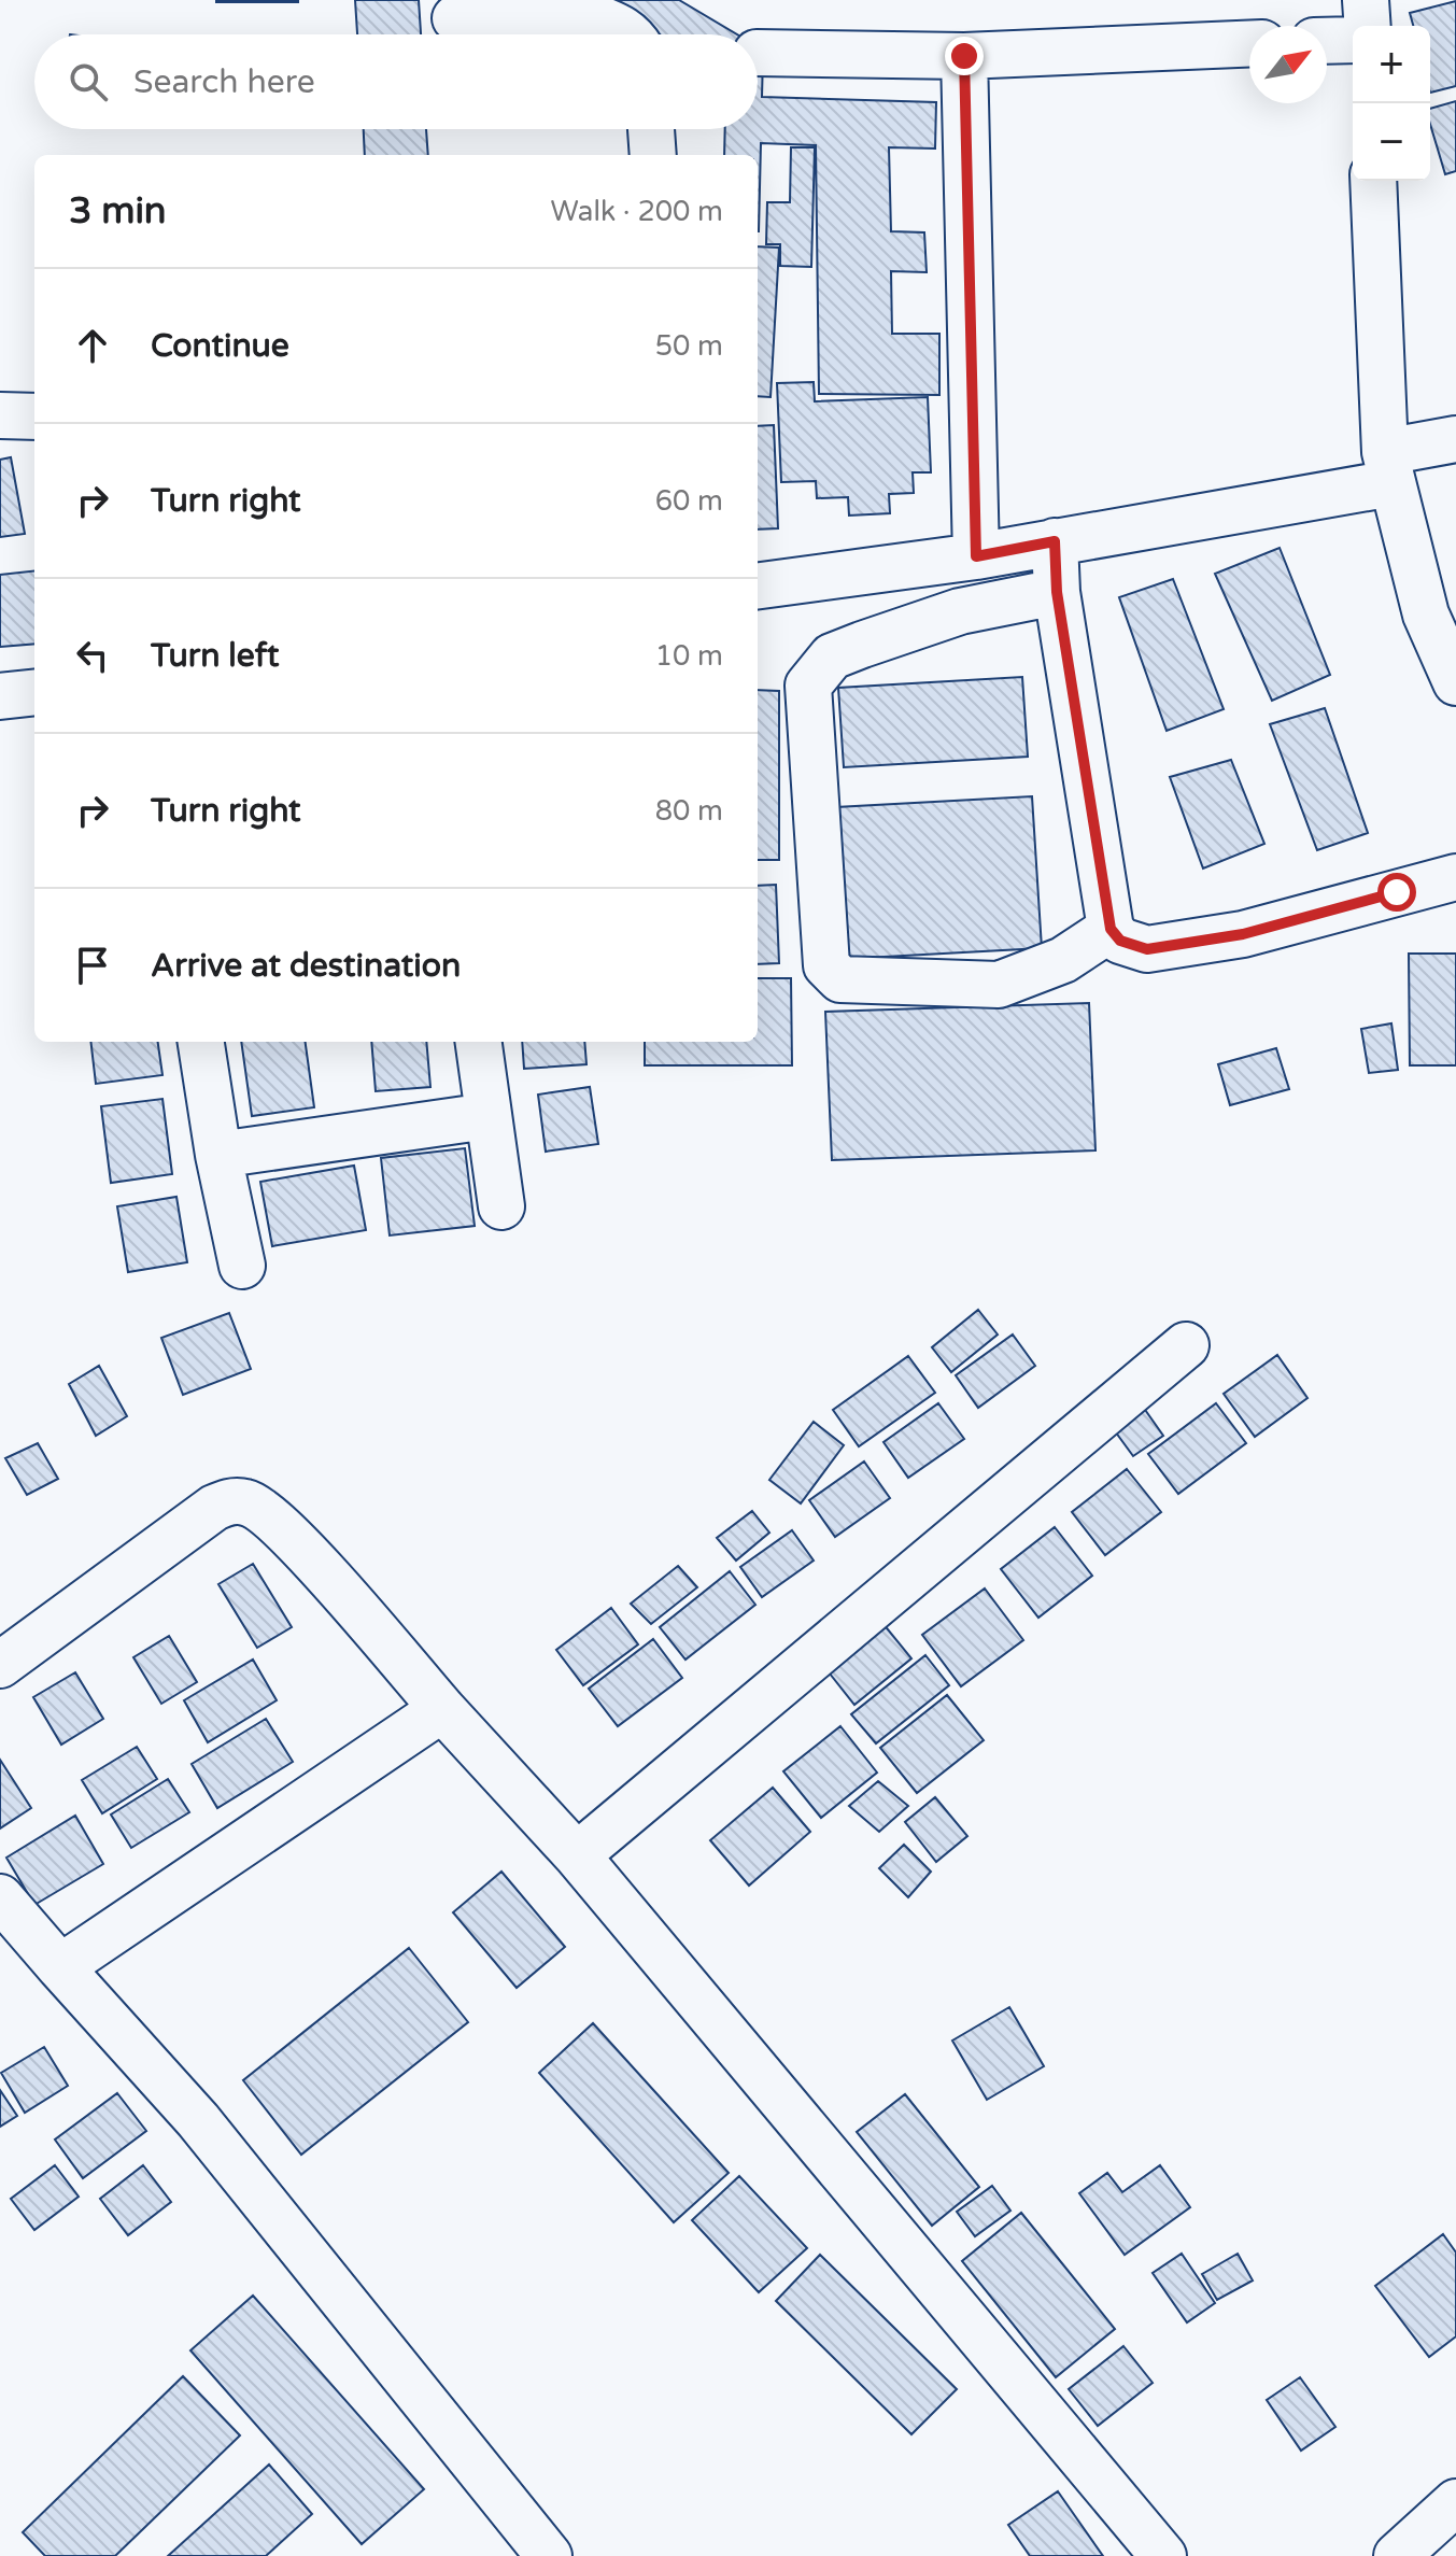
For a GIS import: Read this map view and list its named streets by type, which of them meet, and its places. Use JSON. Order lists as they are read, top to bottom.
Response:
{
  "north": "top right",
  "page": {
    "map_buttons": ["+", "−"],
    "search": "Search here",
    "heading": ["3 min", "Walk · 200 m"],
    "list": [
      ["Continue", "50 m"],
      ["Turn right", "60 m"],
      ["Turn left", "10 m"],
      ["Turn right", "80 m"],
      "Arrive at destination"
    ]
  }
}
